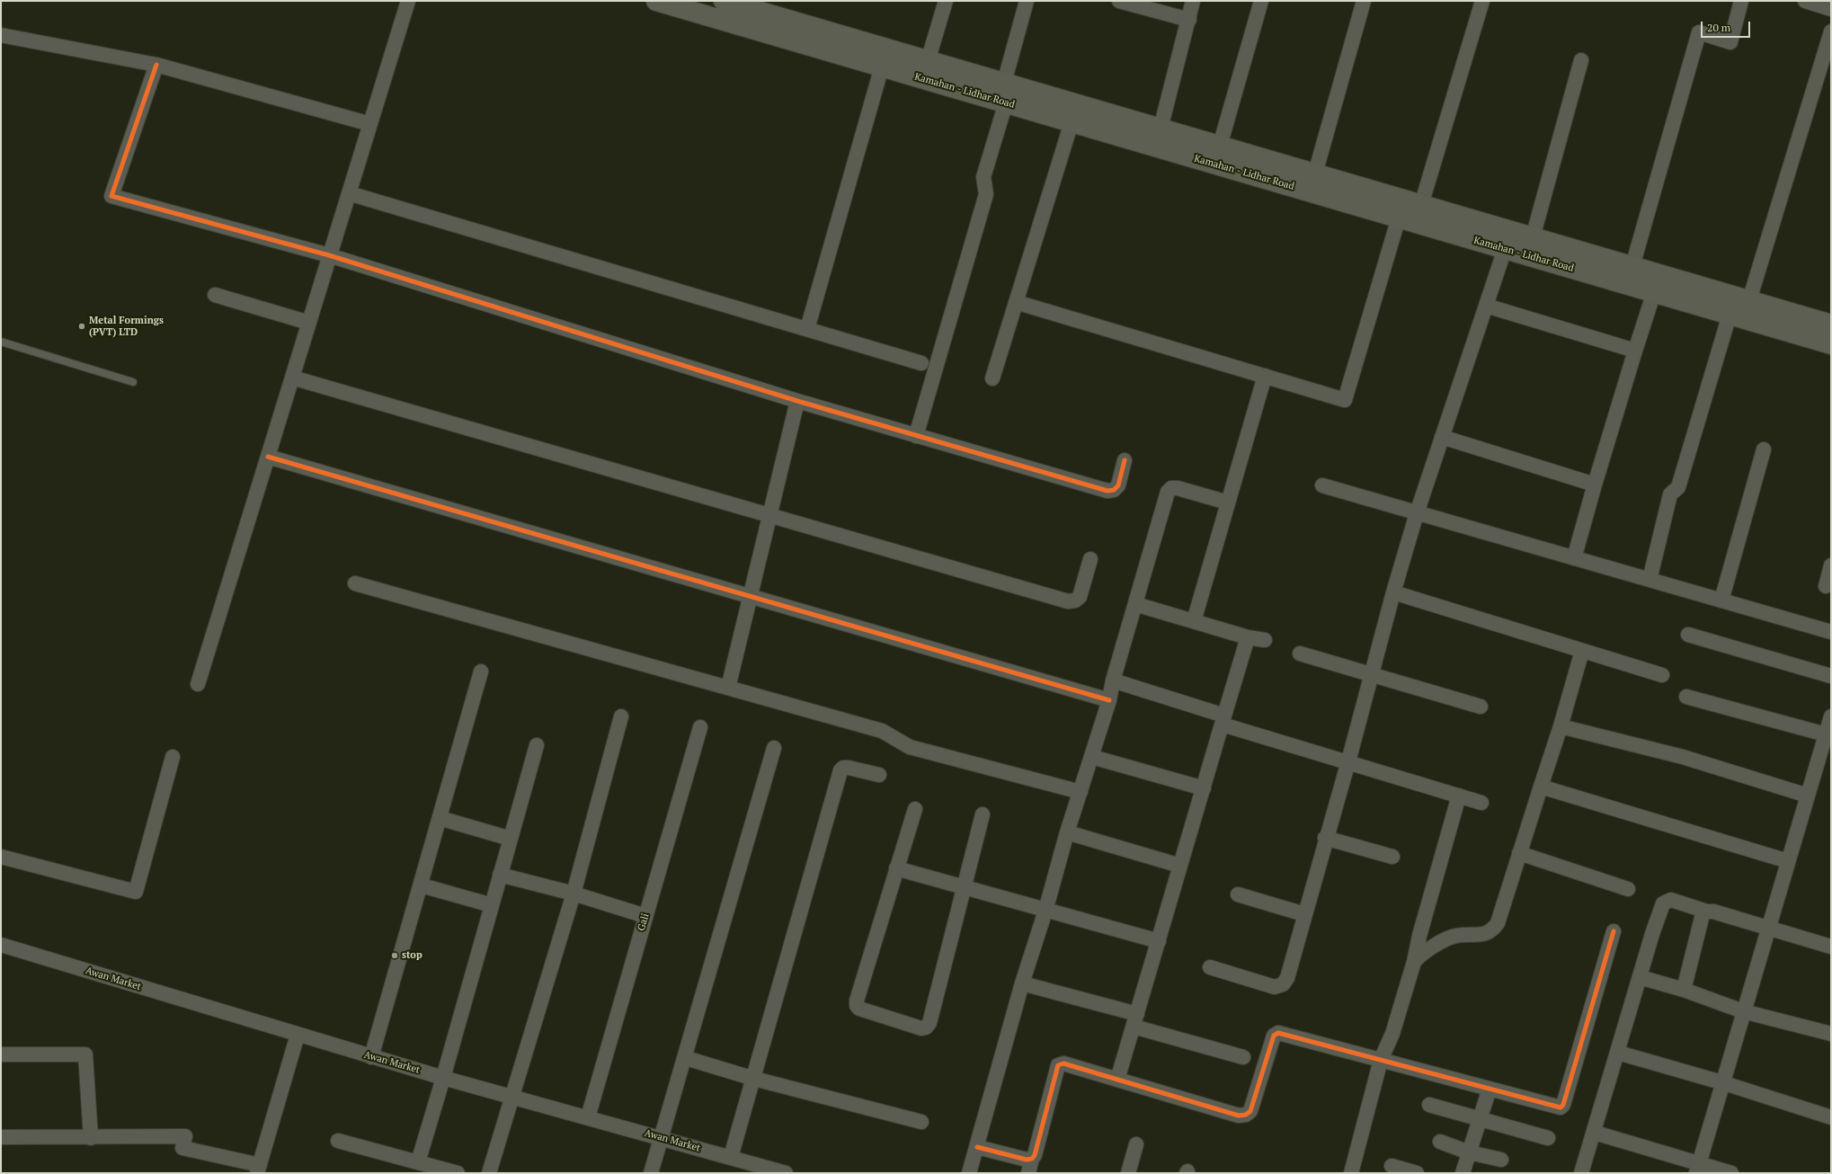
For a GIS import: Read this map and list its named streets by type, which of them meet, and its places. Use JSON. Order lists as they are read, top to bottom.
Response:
{
  "streets": {
    "main road": ["Kamahan - Lidhar Road"],
    "street": ["Gali", "Awan Market"]
  },
  "crossings": [
    ["Gali", "Awan Market"]
  ],
  "places": ["Metal Formings (PVT) LTD", "stop"],
  "scale_bar": "20 m"
}
